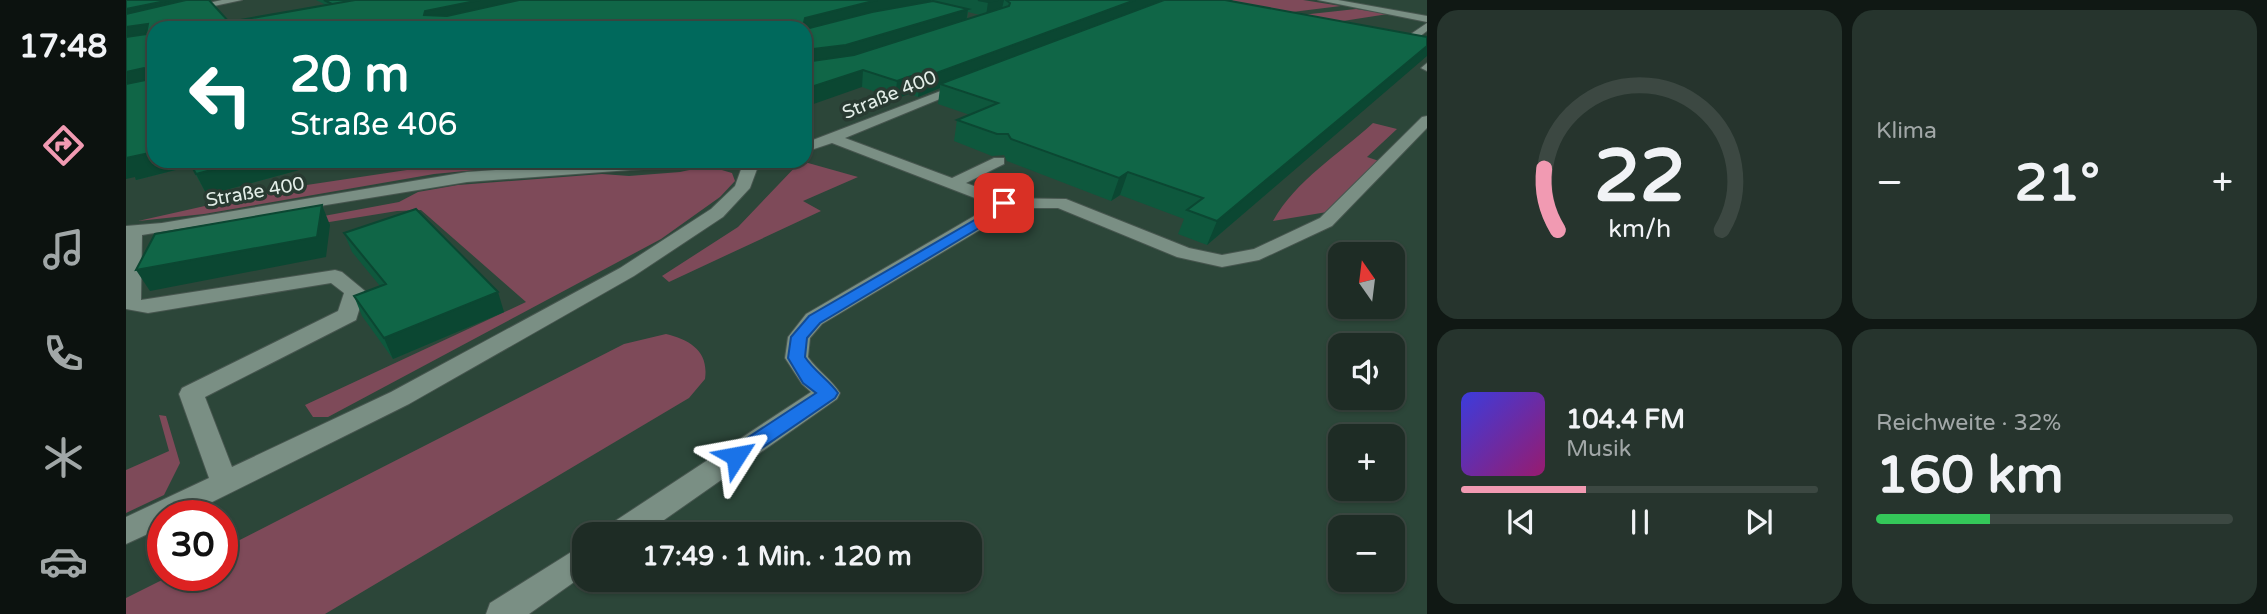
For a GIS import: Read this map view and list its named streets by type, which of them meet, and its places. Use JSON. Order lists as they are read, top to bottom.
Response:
{
  "streets": {
    "street": ["Straße 400"]
  },
  "north": "top",
  "page": {
    "tabs": "17:48",
    "tile": [
      "Klima",
      ["Reichweite · 32%", "160 km"]
    ],
    "turn": ["20 m", "Straße 406"],
    "heat": ["−", "21°", "+"],
    "map_buttons": ["+", "−"],
    "song": ["104.4 FM", "Musik"],
    "limit": "30",
    "trip": "17:49 · 1 Min. · 120 m",
    "gauge": ["22", "km/h"]
  }
}
